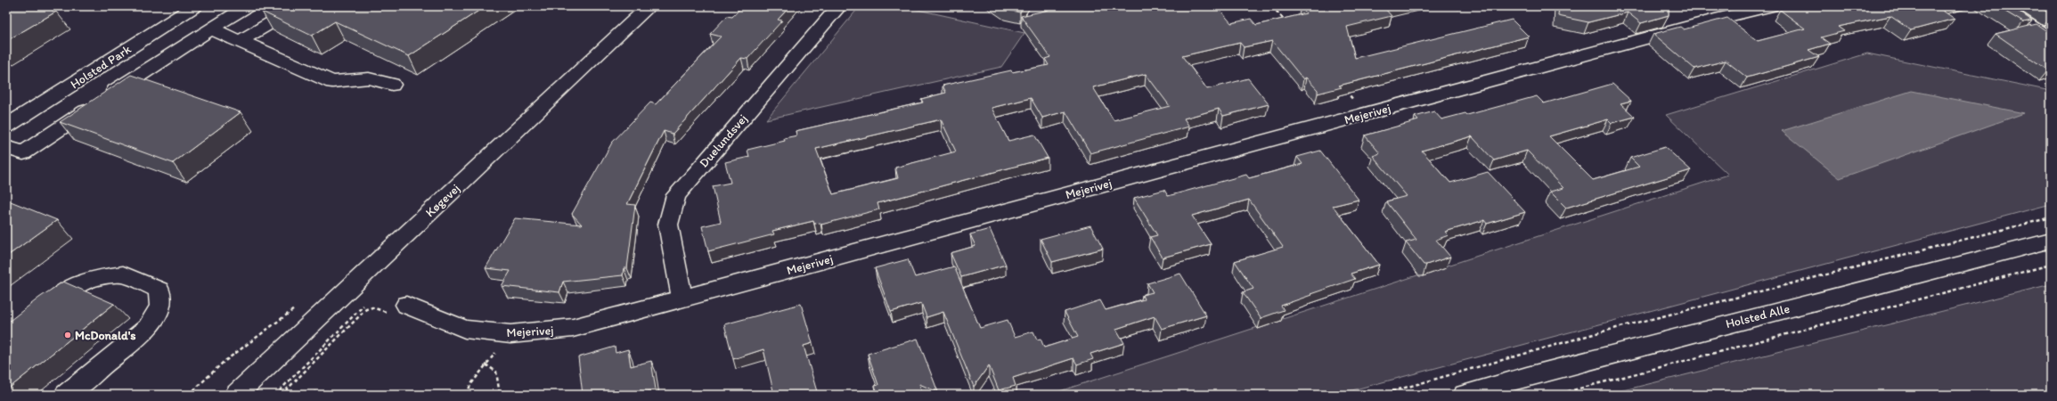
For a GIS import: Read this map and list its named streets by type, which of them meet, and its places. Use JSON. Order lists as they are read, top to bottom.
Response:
{
  "streets": {
    "street": [
      "Holsted Park",
      "Mejerivej",
      "Duelundsvej",
      "Køgevej",
      "Holsted Alle"
    ]
  },
  "crossings": [
    ["Mejerivej", "Duelundsvej"]
  ],
  "places": ["McDonald's"]
}
